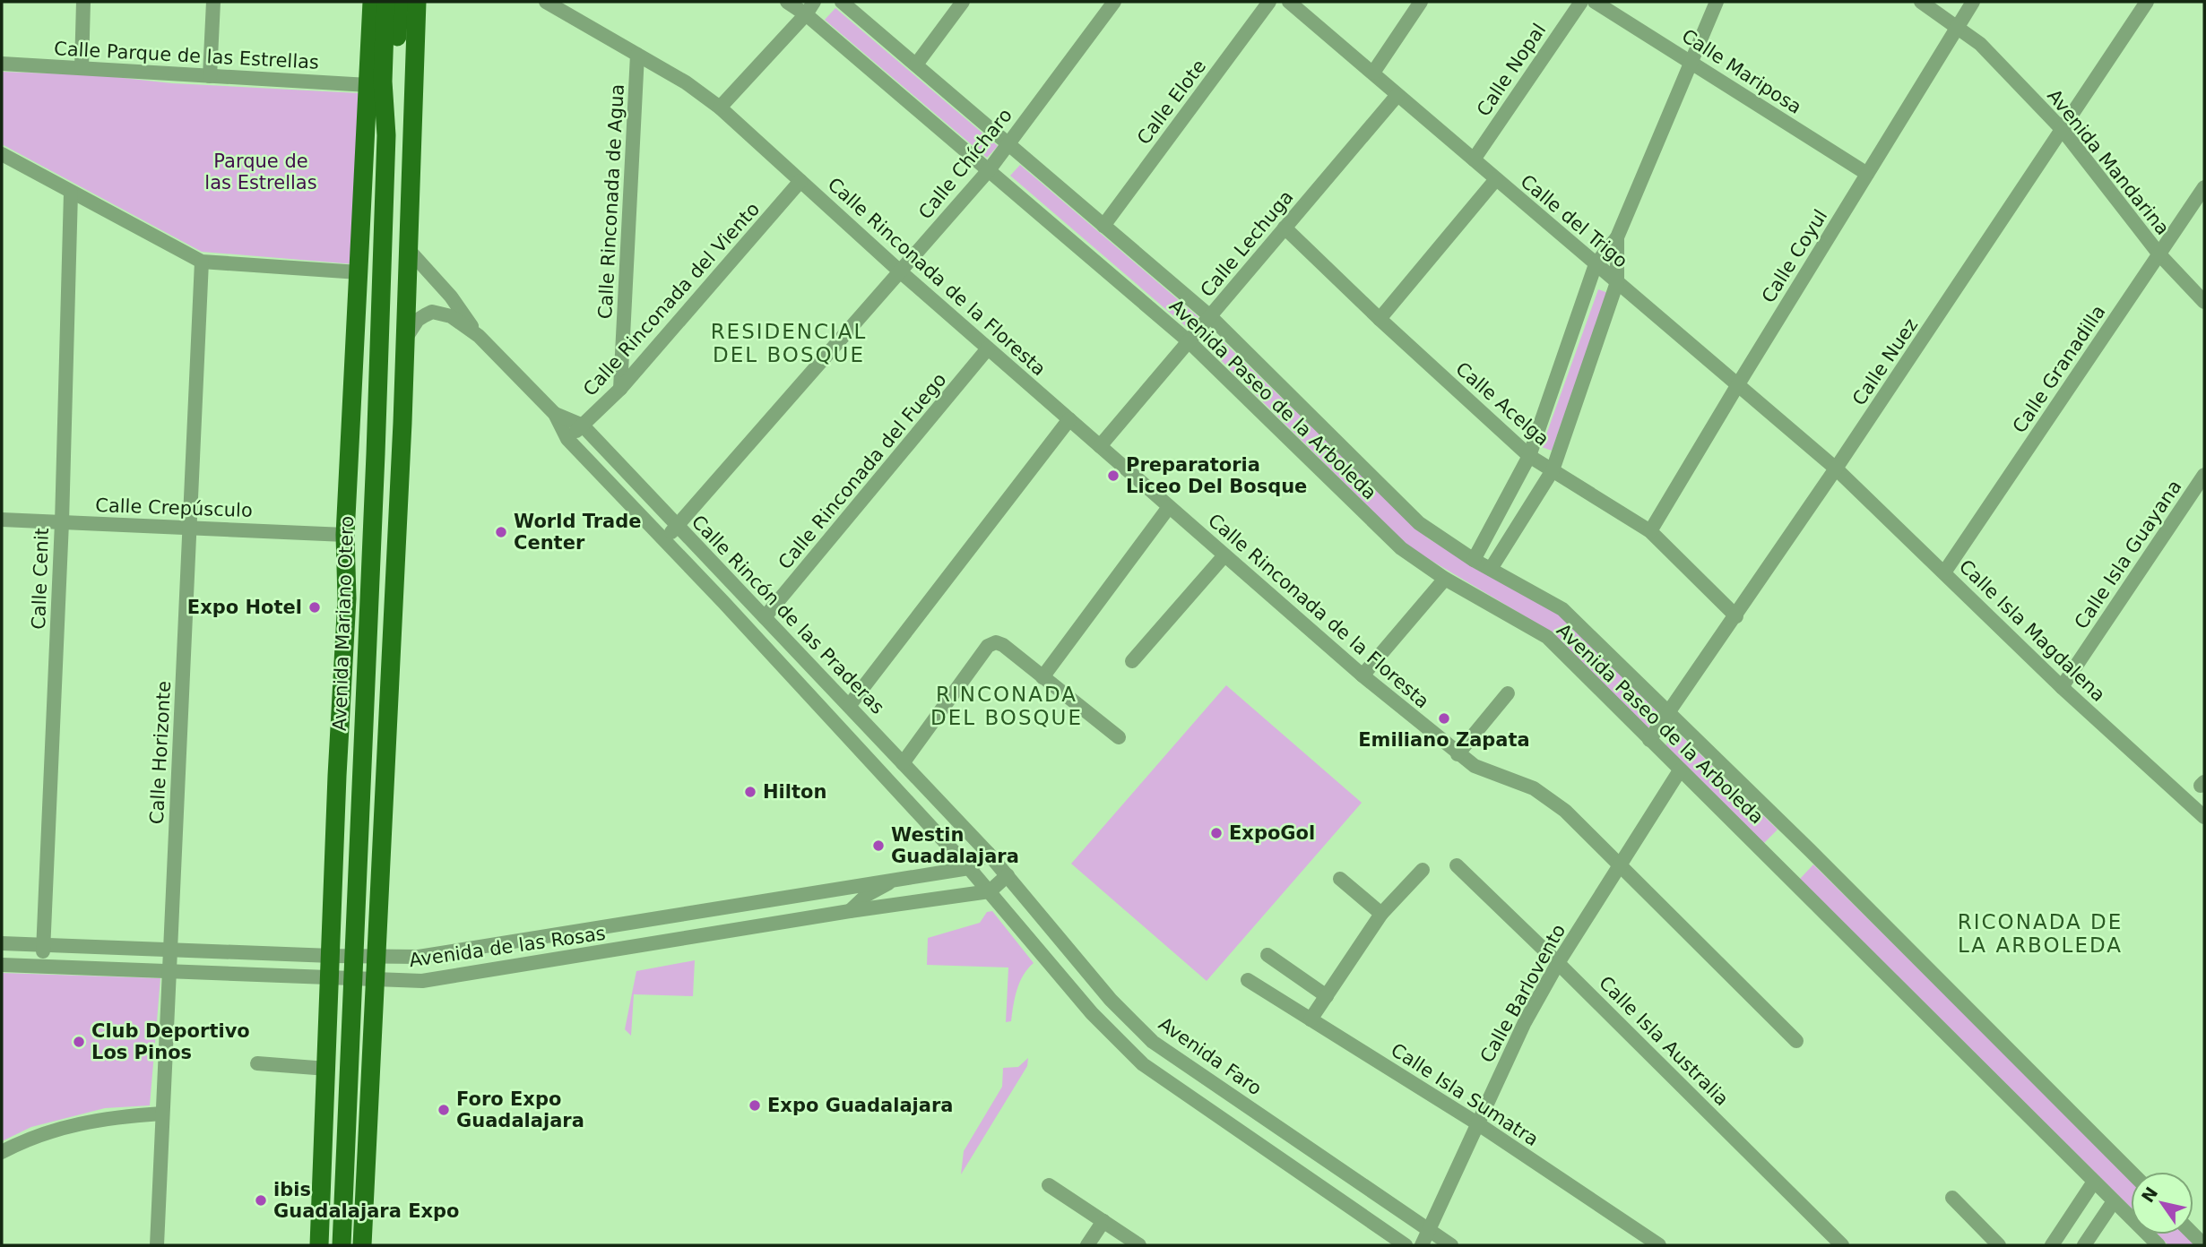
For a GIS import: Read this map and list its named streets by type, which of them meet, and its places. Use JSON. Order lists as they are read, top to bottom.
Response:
{
  "streets": {
    "main road": ["Avenida Mariano Otero"],
    "street": [
      "Calle Parque de las Estrellas",
      "Calle Nopal",
      "Calle Mariposa",
      "Calle Elote",
      "Avenida Mandarina",
      "Calle Chícharo",
      "Calle Rinconada de Agua",
      "Calle del Trigo",
      "Calle Lechuga",
      "Calle Coyul",
      "Calle Rinconada de la Floresta",
      "Calle Rinconada del Viento",
      "Calle Nuez",
      "Calle Granadilla",
      "Avenida Paseo de la Arboleda",
      "Calle Acelga",
      "Calle Rinconada del Fuego",
      "Calle Crepúsculo",
      "Calle Isla Guayana",
      "Calle Cenit",
      "Calle Rincón de las Praderas",
      "Calle Isla Magdalena",
      "Calle Horizonte",
      "Avenida de las Rosas",
      "Calle Barlovento",
      "Calle Isla Australia",
      "Avenida Faro",
      "Calle Isla Sumatra"
    ]
  },
  "crossings": [
    ["Calle Parque de las Estrellas", "Avenida Mariano Otero"],
    ["Calle Nopal", "Calle del Trigo"],
    ["Calle Mariposa", "Calle Coyul"],
    ["Calle Elote", "Avenida Paseo de la Arboleda"],
    ["Avenida Mandarina", "Calle Coyul"],
    ["Avenida Mandarina", "Calle Nuez"],
    ["Avenida Mandarina", "Calle Granadilla"],
    ["Calle Chícharo", "Calle Rinconada de la Floresta"],
    ["Calle Chícharo", "Avenida Paseo de la Arboleda"],
    ["Calle Chícharo", "Calle Rincón de las Praderas"],
    ["Calle Rinconada de Agua", "Calle Rinconada de la Floresta"],
    ["Calle Rinconada de Agua", "Calle Rinconada del Viento"],
    ["Calle del Trigo", "Calle Lechuga"],
    ["Calle del Trigo", "Calle Coyul"],
    ["Calle del Trigo", "Calle Nuez"],
    ["Calle del Trigo", "Calle Isla Magdalena"],
    ["Calle Lechuga", "Calle Rinconada de la Floresta"],
    ["Calle Lechuga", "Avenida Paseo de la Arboleda"],
    ["Calle Lechuga", "Calle Acelga"],
    ["Calle Coyul", "Calle Acelga"],
    ["Calle Rinconada de la Floresta", "Calle Rinconada del Viento"],
    ["Calle Rinconada de la Floresta", "Calle Rinconada del Fuego"],
    ["Calle Rinconada de la Floresta", "Calle Barlovento"],
    ["Calle Rinconada del Viento", "Calle Rincón de las Praderas"],
    ["Calle Nuez", "Avenida Paseo de la Arboleda"],
    ["Calle Nuez", "Calle Acelga"],
    ["Calle Nuez", "Calle Isla Magdalena"],
    ["Calle Granadilla", "Calle Isla Magdalena"],
    ["Avenida Paseo de la Arboleda", "Calle Barlovento"],
    ["Calle Rinconada del Fuego", "Calle Rincón de las Praderas"],
    ["Calle Crepúsculo", "Calle Cenit"],
    ["Calle Crepúsculo", "Avenida Mariano Otero"],
    ["Calle Crepúsculo", "Calle Horizonte"],
    ["Calle Isla Guayana", "Calle Isla Magdalena"],
    ["Calle Cenit", "Avenida de las Rosas"],
    ["Calle Rincón de las Praderas", "Avenida de las Rosas"],
    ["Calle Rincón de las Praderas", "Avenida Faro"],
    ["Avenida Mariano Otero", "Avenida de las Rosas"],
    ["Calle Horizonte", "Avenida de las Rosas"],
    ["Calle Barlovento", "Calle Isla Australia"],
    ["Calle Barlovento", "Avenida Faro"],
    ["Calle Barlovento", "Calle Isla Sumatra"]
  ],
  "districts": ["RESIDENCIAL DEL BOSQUE", "RINCONADA DEL BOSQUE", "RICONADA DE LA ARBOLEDA"],
  "parks": ["Parque de las Estrellas"],
  "places": [
    "Preparatoria Liceo Del Bosque",
    "World Trade Center",
    "Expo Hotel",
    "Emiliano Zapata",
    "Hilton",
    "ExpoGol",
    "Westin Guadalajara",
    "Club Deportivo Los Pinos",
    "Expo Guadalajara",
    "Foro Expo Guadalajara",
    "ibis Guadalajara Expo"
  ],
  "north": "top left"
}
